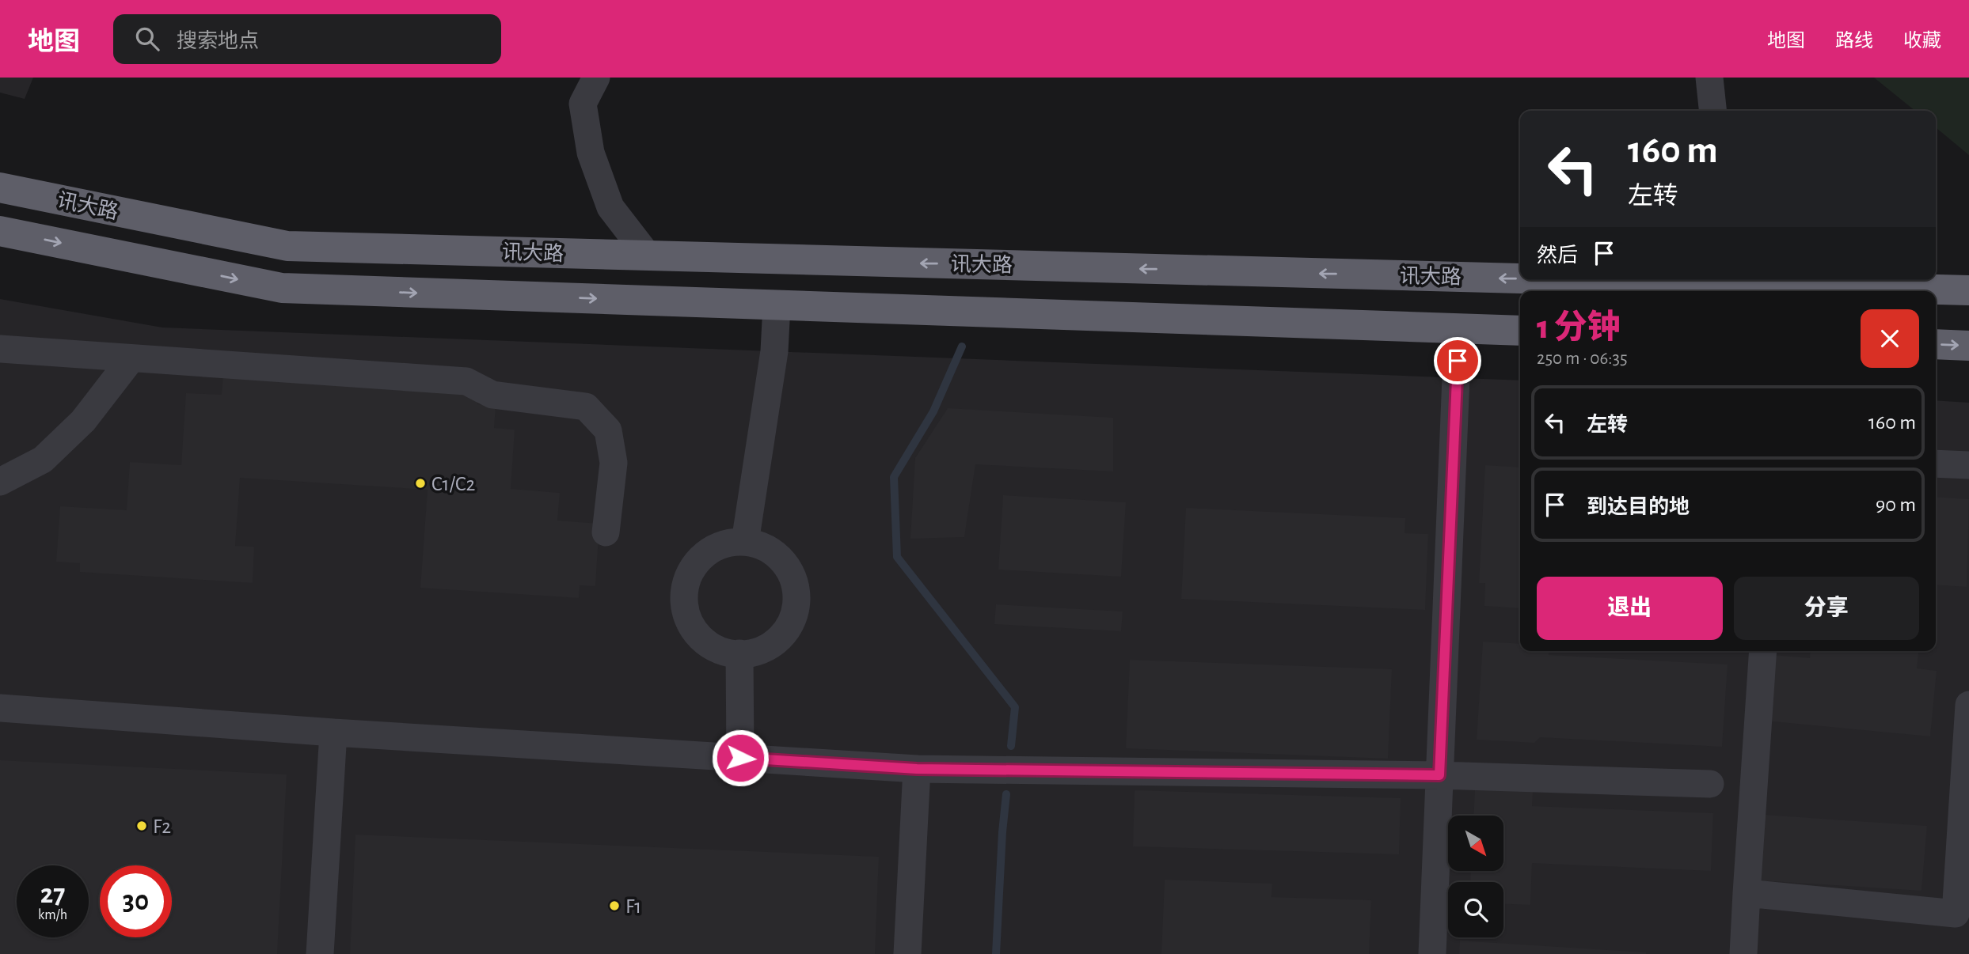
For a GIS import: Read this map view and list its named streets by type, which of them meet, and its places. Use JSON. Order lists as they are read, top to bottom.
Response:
{
  "streets": {
    "highway": ["讯大路"]
  },
  "places": ["C1/C2", "F2", "F1"],
  "north": "bottom right",
  "page": {
    "header": "地图",
    "search": "搜索地点",
    "nav": ["地图", "路线", "收藏"],
    "turn": ["160 m", "左转"],
    "then": "然后",
    "heading": ["1 分钟", "250 m · 06:35"],
    "list": [
      {
        "name": "左转",
        "value": "160 m"
      },
      {
        "name": "到达目的地",
        "value": "90 m"
      }
    ],
    "buttons": ["退出", "分享"],
    "speed": "27 km/h",
    "limit": "30"
  }
}
